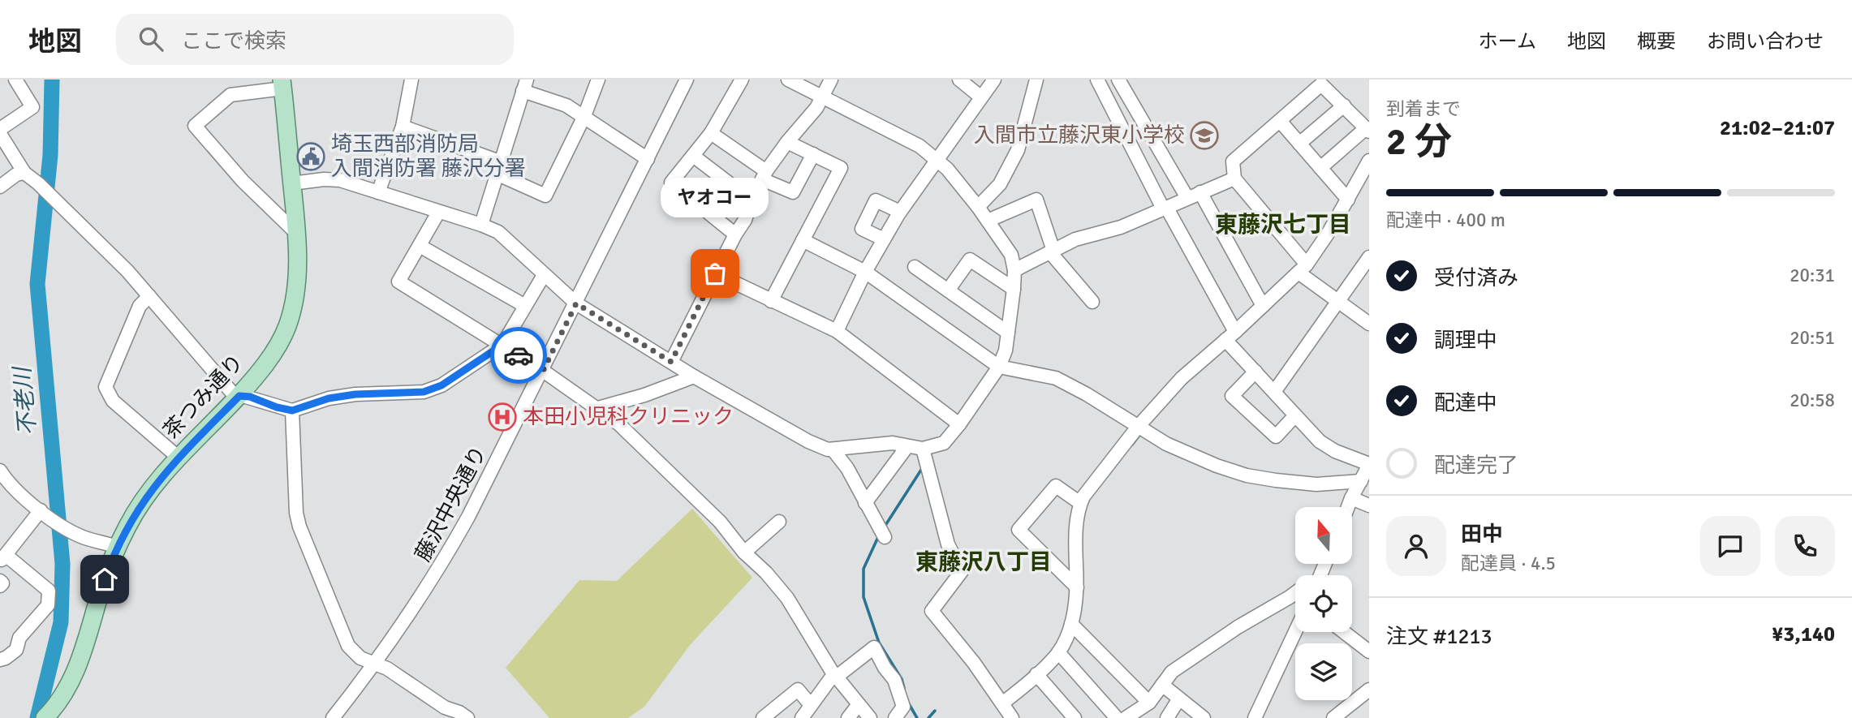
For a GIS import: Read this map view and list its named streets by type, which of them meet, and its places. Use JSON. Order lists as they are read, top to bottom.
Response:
{
  "streets": {
    "main road": ["茶つみ通り"],
    "street": ["藤沢中央通り"]
  },
  "districts": ["東藤沢七丁目", "東藤沢八丁目"],
  "water": ["不老川"],
  "places": {
    "school or university": ["入間市立藤沢東小学校"],
    "public building": ["埼玉西部消防局 入間消防署 藤沢分署"],
    "other": ["ヤオコー"],
    "hospital": ["本田小児科クリニック"]
  },
  "north": "top",
  "page": {
    "header": "地図",
    "search": "ここで検索",
    "nav": [
      "ホーム",
      "地図",
      "概要",
      "お問い合わせ"
    ],
    "heading": ["2 分", "到着まで", "21:02–21:07"],
    "panel": [
      "田中",
      "配達員 · 4.5",
      "注文 #1213",
      "¥3,140"
    ],
    "bar": "配達中 · 400 m",
    "bubble": "ヤオコー",
    "list": [
      ["受付済み", "20:31"],
      ["調理中", "20:51"],
      ["配達中", "20:58"],
      "配達完了"
    ]
  }
}
